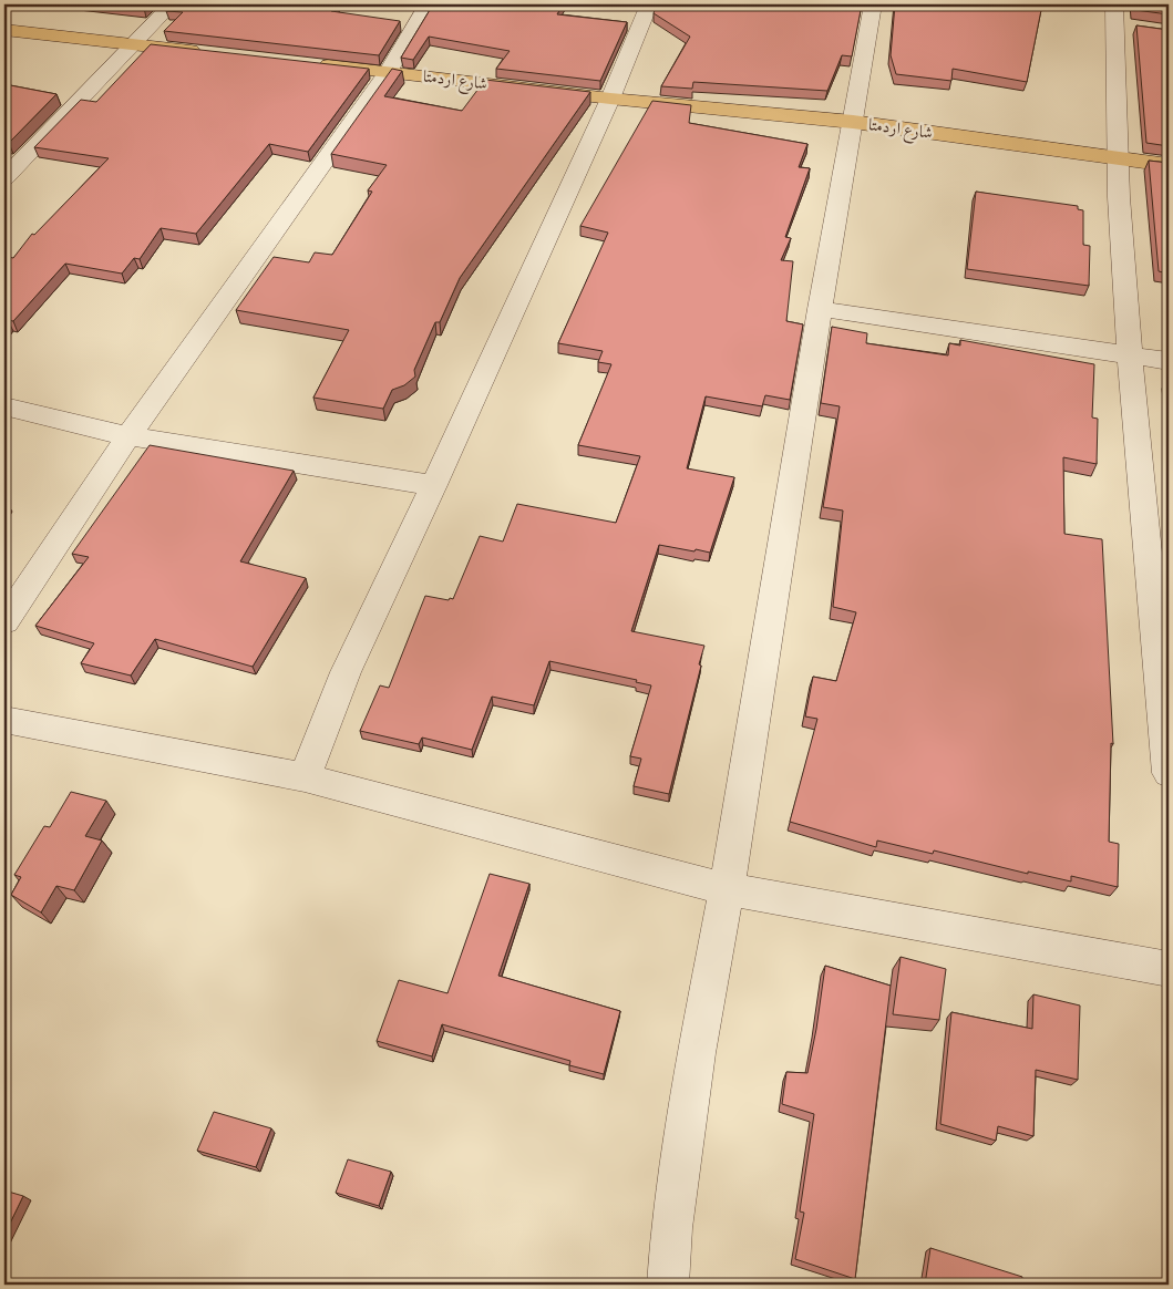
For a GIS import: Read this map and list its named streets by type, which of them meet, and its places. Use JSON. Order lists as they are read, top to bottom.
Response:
{
  "streets": {
    "main road": ["شارع اردمتا"]
  }
}
